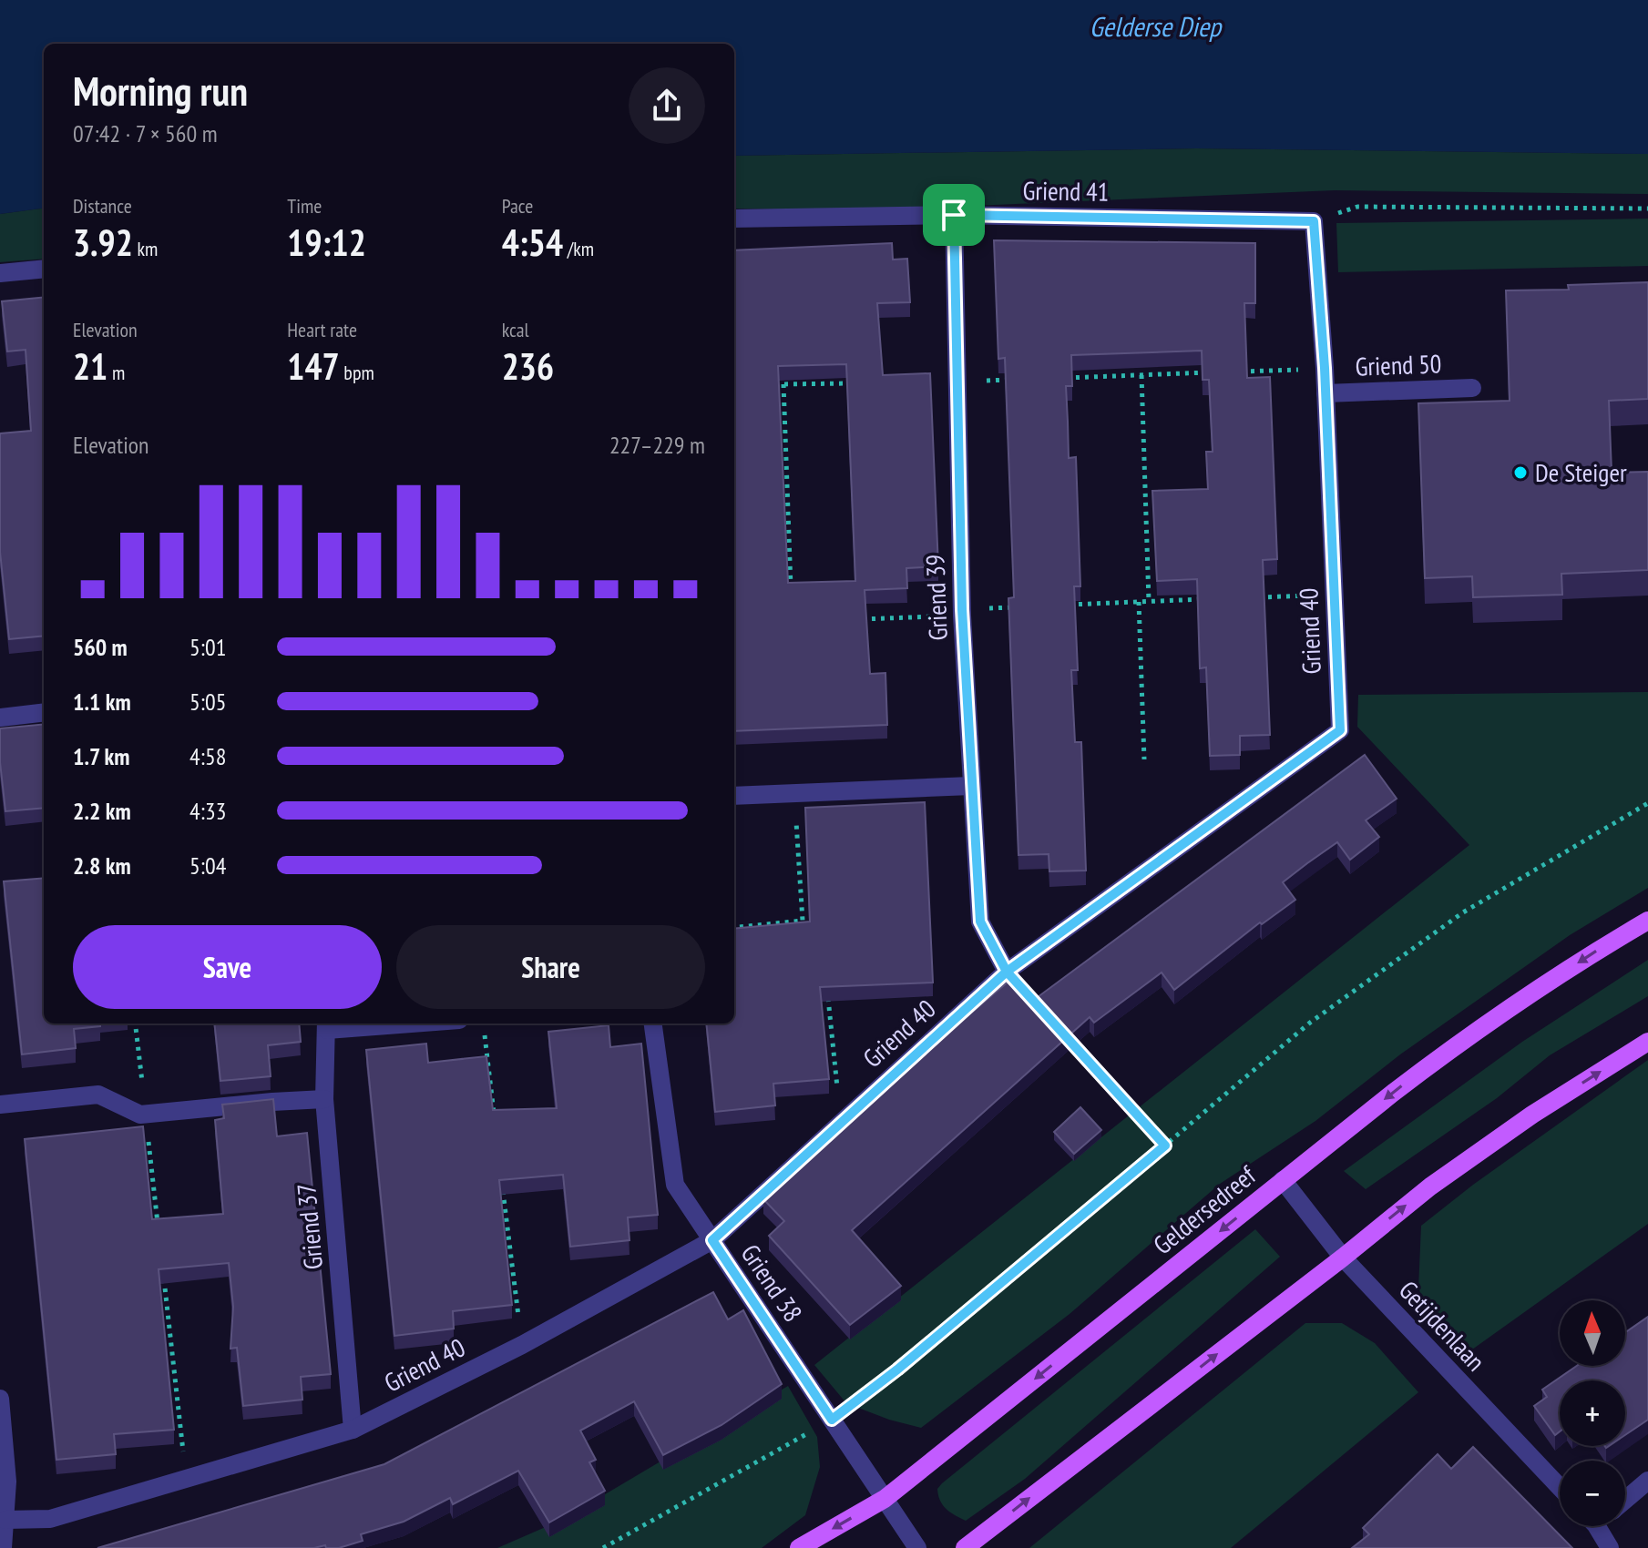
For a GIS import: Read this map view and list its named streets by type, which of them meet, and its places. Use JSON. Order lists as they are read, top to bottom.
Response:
{
  "streets": {
    "main road": ["Geldersedreef"],
    "street": [
      "Griend 41",
      "Griend 50",
      "Griend 39",
      "Griend 40",
      "Griend 37",
      "Griend 38",
      "Getijdenlaan"
    ]
  },
  "crossings": [
    ["Griend 41", "Griend 39"],
    ["Griend 41", "Griend 40"],
    ["Griend 50", "Griend 40"],
    ["Griend 39", "Griend 40"],
    ["Griend 40", "Griend 37"],
    ["Griend 40", "Griend 38"],
    ["Geldersedreef", "Griend 38"],
    ["Geldersedreef", "Getijdenlaan"]
  ],
  "water": ["Gelderse Diep"],
  "places": ["De Steiger"],
  "north": "top",
  "page": {
    "heading": ["Morning run", "07:42 · 7 × 560 m"],
    "stats": [
      ["Distance", "3.92 km"],
      ["Time", "19:12"],
      ["Pace", "4:54 /km"],
      ["Elevation", "21 m"],
      ["Heart rate", "147 bpm"],
      ["kcal", "236"]
    ],
    "chart": ["Elevation", "227–229 m"],
    "list": [
      {
        "name": "560 m",
        "note": "5:01"
      },
      {
        "name": "1.1 km",
        "note": "5:05"
      },
      {
        "name": "1.7 km",
        "note": "4:58"
      },
      {
        "name": "2.2 km",
        "note": "4:33"
      },
      {
        "name": "2.8 km",
        "note": "5:04"
      }
    ],
    "buttons": ["Save", "Share"],
    "map_buttons": ["+", "−"]
  }
}
